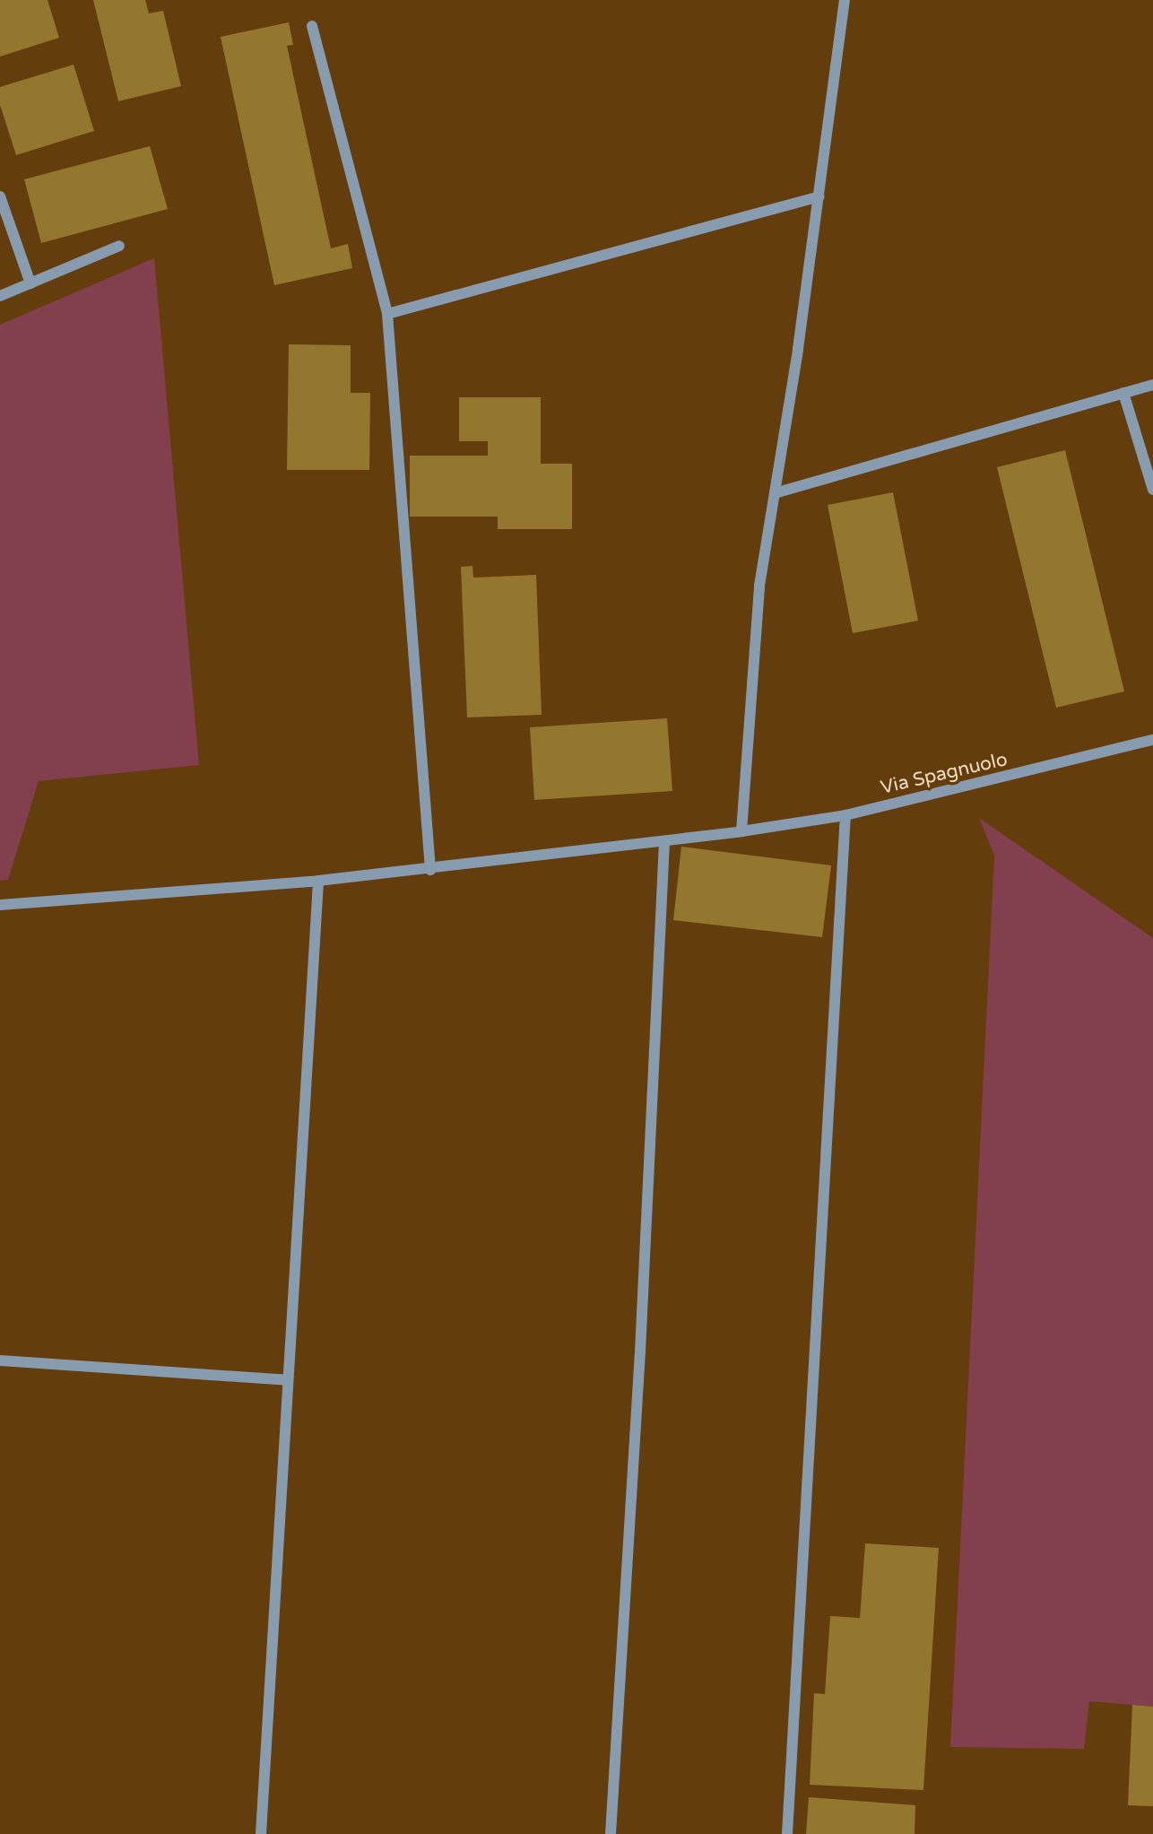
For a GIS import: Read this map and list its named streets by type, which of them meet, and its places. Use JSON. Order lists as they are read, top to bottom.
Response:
{
  "streets": {
    "street": ["Via Spagnuolo"]
  }
}
